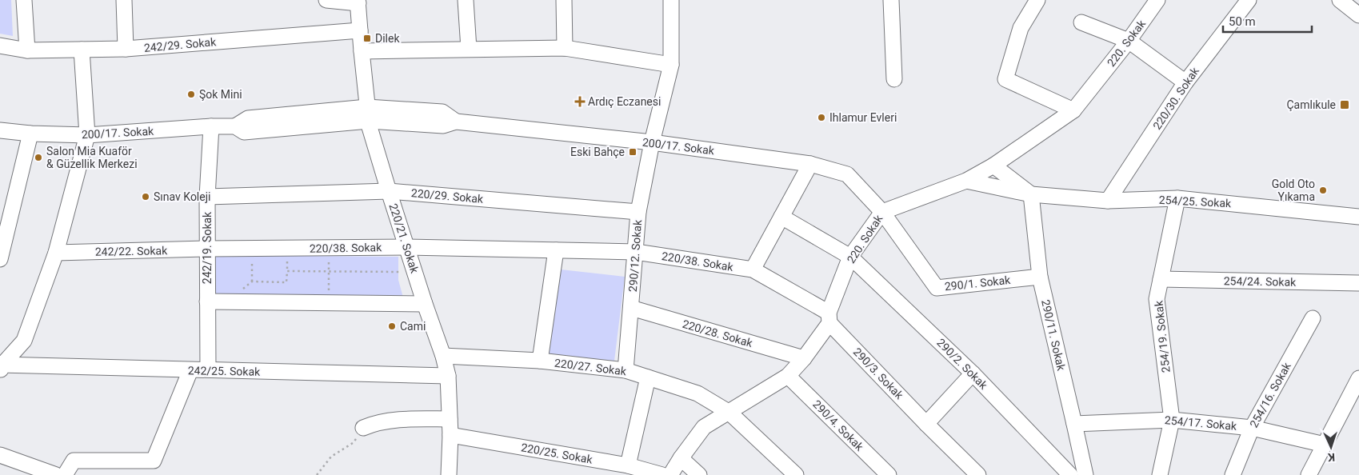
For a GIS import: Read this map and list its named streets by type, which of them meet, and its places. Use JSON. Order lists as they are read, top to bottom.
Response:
{
  "streets": {
    "street": [
      "220. Sokak",
      "242/29. Sokak",
      "220/30. Sokak",
      "200/17. Sokak",
      "220/29. Sokak",
      "254/25. Sokak",
      "220/21. Sokak",
      "242/19. Sokak",
      "220/38. Sokak",
      "242/22. Sokak",
      "290/12. Sokak",
      "254/24. Sokak",
      "290/1. Sokak",
      "220/28. Sokak",
      "290/11. Sokak",
      "254/19. Sokak",
      "290/2. Sokak",
      "220/27. Sokak",
      "242/25. Sokak",
      "290/3. Sokak",
      "254/16. Sokak",
      "254/17. Sokak",
      "290/4. Sokak",
      "220/25. Sokak"
    ]
  },
  "crossings": [
    ["220. Sokak", "200/17. Sokak"],
    ["220. Sokak", "254/25. Sokak"],
    ["220. Sokak", "220/38. Sokak"],
    ["220. Sokak", "290/1. Sokak"],
    ["220. Sokak", "220/28. Sokak"],
    ["220. Sokak", "290/2. Sokak"],
    ["220. Sokak", "220/27. Sokak"],
    ["220. Sokak", "290/3. Sokak"],
    ["220. Sokak", "290/4. Sokak"],
    ["242/29. Sokak", "220/21. Sokak"],
    ["220/30. Sokak", "254/25. Sokak"],
    ["200/17. Sokak", "220/21. Sokak"],
    ["200/17. Sokak", "242/19. Sokak"],
    ["200/17. Sokak", "290/12. Sokak"],
    ["200/17. Sokak", "290/1. Sokak"],
    ["220/29. Sokak", "220/21. Sokak"],
    ["220/29. Sokak", "242/19. Sokak"],
    ["220/29. Sokak", "290/12. Sokak"],
    ["254/25. Sokak", "290/11. Sokak"],
    ["254/25. Sokak", "254/19. Sokak"],
    ["220/21. Sokak", "220/38. Sokak"],
    ["220/21. Sokak", "220/27. Sokak"],
    ["220/21. Sokak", "242/25. Sokak"],
    ["220/21. Sokak", "220/25. Sokak"],
    ["242/19. Sokak", "220/38. Sokak"],
    ["242/19. Sokak", "242/22. Sokak"],
    ["242/19. Sokak", "242/25. Sokak"],
    ["220/38. Sokak", "242/22. Sokak"],
    ["220/38. Sokak", "290/12. Sokak"],
    ["220/38. Sokak", "290/3. Sokak"],
    ["290/12. Sokak", "220/28. Sokak"],
    ["290/12. Sokak", "220/27. Sokak"],
    ["254/24. Sokak", "254/19. Sokak"],
    ["290/1. Sokak", "290/11. Sokak"],
    ["290/11. Sokak", "254/17. Sokak"],
    ["254/19. Sokak", "254/17. Sokak"],
    ["254/16. Sokak", "254/17. Sokak"]
  ],
  "places": {
    "transit": ["Dilek", "Çamlıkule", "Eski Bahçe"],
    "other": [
      "Şok Mini",
      "Ihlamur Evleri",
      "Salon Mia Kuaför & Güzellik Merkezi",
      "Gold Oto Yıkama",
      "Sınav Koleji",
      "Cami"
    ],
    "health": ["Ardıç Eczanesi"]
  },
  "scale_bar": "50 m",
  "north": "bottom"
}
